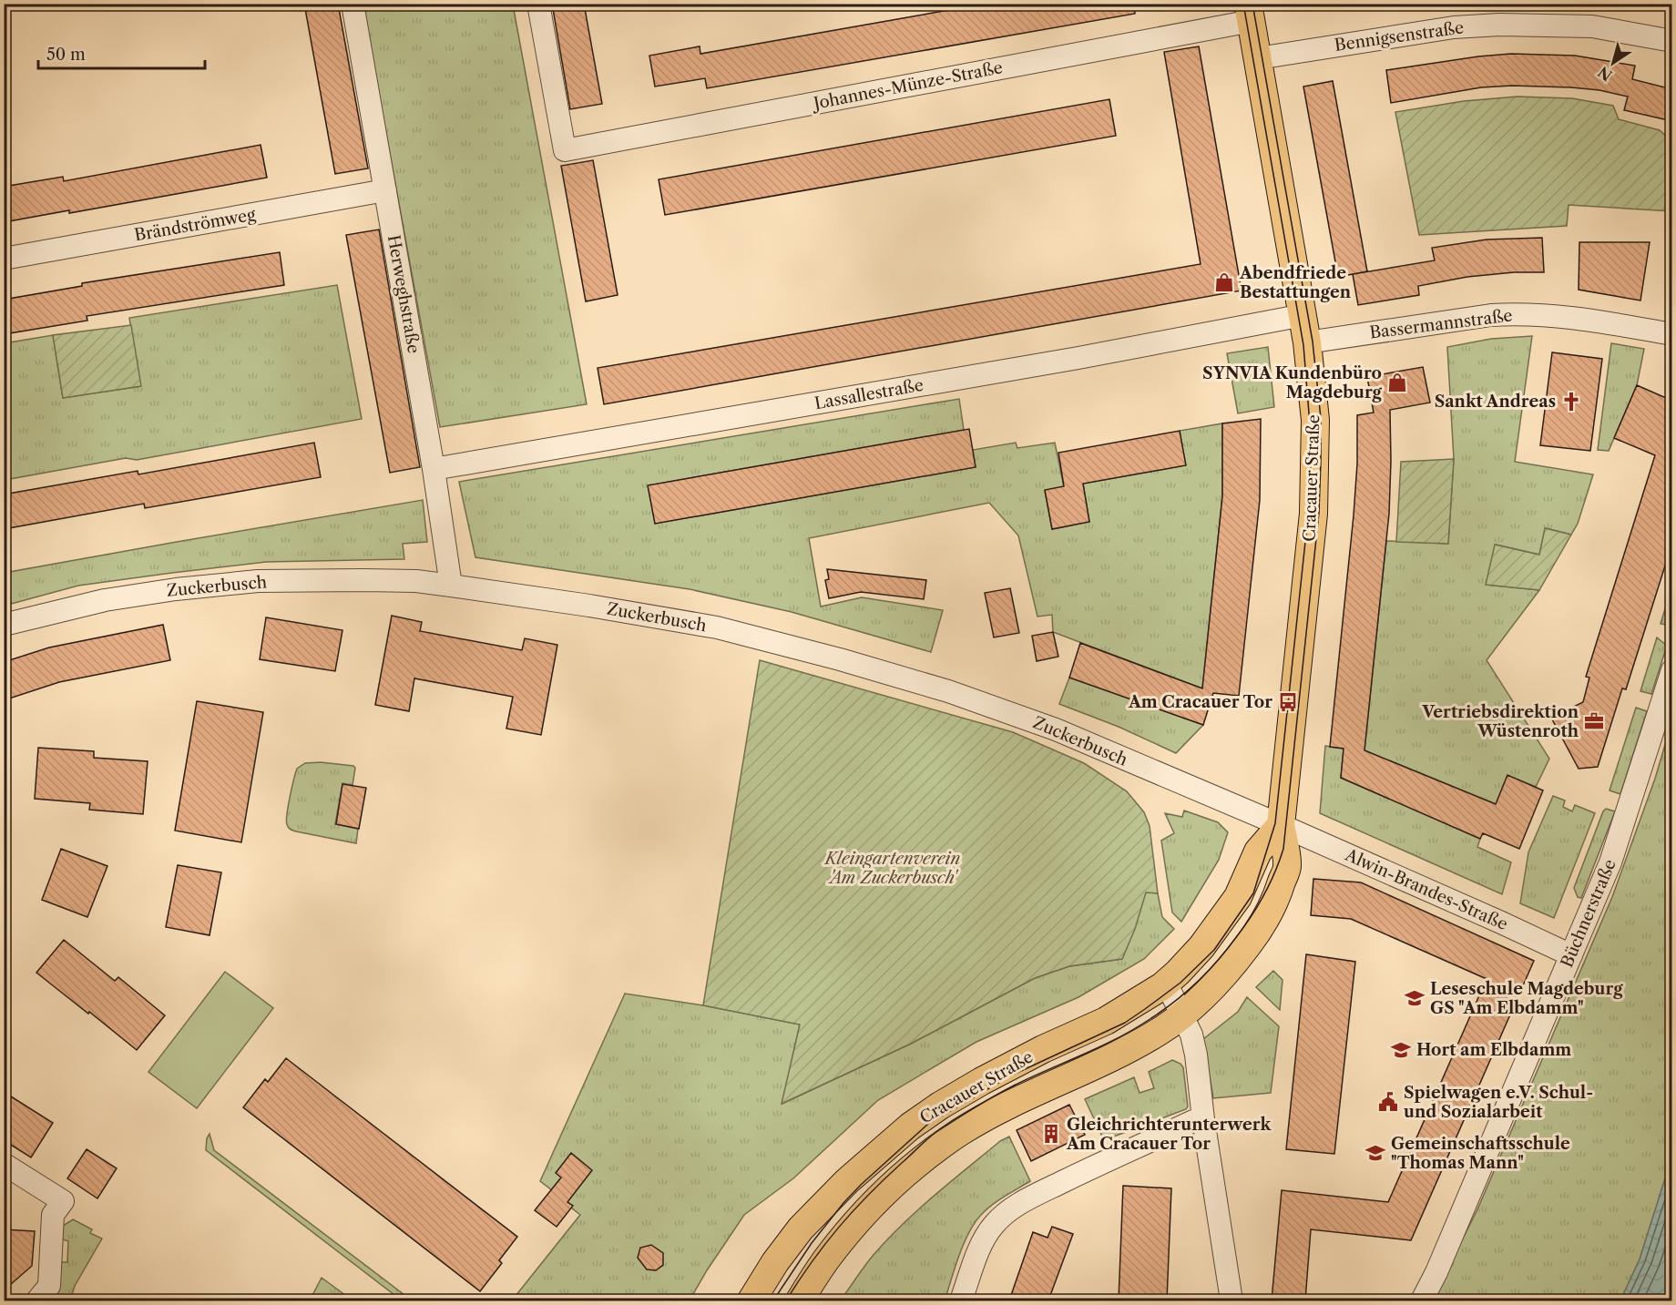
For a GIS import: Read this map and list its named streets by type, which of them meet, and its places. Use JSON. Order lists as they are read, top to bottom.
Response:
{
  "streets": {
    "main road": ["Cracauer Straße"],
    "street": [
      "Bennigsenstraße",
      "Johannes-Münze-Straße",
      "Brändströmweg",
      "Herweghstraße",
      "Bassermannstraße",
      "Lassallestraße",
      "Zuckerbusch",
      "Alwin-Brandes-Straße",
      "Büchnerstraße"
    ]
  },
  "crossings": [
    ["Bennigsenstraße", "Cracauer Straße"],
    ["Johannes-Münze-Straße", "Cracauer Straße"],
    ["Brändströmweg", "Herweghstraße"],
    ["Herweghstraße", "Lassallestraße"],
    ["Herweghstraße", "Zuckerbusch"],
    ["Bassermannstraße", "Cracauer Straße"],
    ["Lassallestraße", "Cracauer Straße"],
    ["Cracauer Straße", "Zuckerbusch"],
    ["Cracauer Straße", "Alwin-Brandes-Straße"],
    ["Zuckerbusch", "Alwin-Brandes-Straße"],
    ["Alwin-Brandes-Straße", "Büchnerstraße"]
  ],
  "parks": ["Kleingartenverein 'Am Zuckerbusch'"],
  "places": {
    "shop": ["Abendfriede Bestattungen", "SYNVIA Kundenbüro Magdeburg"],
    "church": ["Sankt Andreas"],
    "bus stop": ["Am Cracauer Tor"],
    "office": ["Vertriebsdirektion Wüstenroth"],
    "school or university": ["Leseschule Magdeburg GS \"Am Elbdamm\"", "Hort am Elbdamm", "Gemeinschaftsschule \"Thomas Mann\""],
    "public building": ["Spielwagen e.V. Schul- und Sozialarbeit"],
    "building": ["Gleichrichterunterwerk Am Cracauer Tor"]
  },
  "scale_bar": "50 m",
  "north": "bottom left"
}
